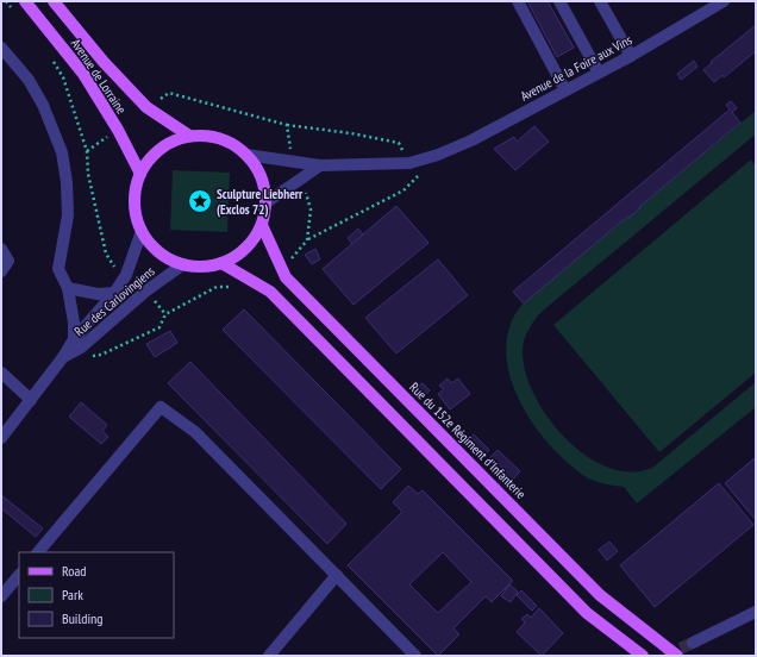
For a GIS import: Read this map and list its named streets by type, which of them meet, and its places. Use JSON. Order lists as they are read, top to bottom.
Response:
{
  "streets": {
    "main road": ["Avenue de Lorraine", "Rue du 152e Régiment d'Infanterie"],
    "street": ["Avenue de la Foire aux Vins", "Rue des Carlovingiens"]
  },
  "crossings": [
    ["Avenue de la Foire aux Vins", "Avenue de Lorraine"],
    ["Avenue de la Foire aux Vins", "Rue des Carlovingiens"],
    ["Avenue de la Foire aux Vins", "Rue du 152e Régiment d'Infanterie"],
    ["Avenue de Lorraine", "Rue des Carlovingiens"],
    ["Avenue de Lorraine", "Rue du 152e Régiment d'Infanterie"],
    ["Rue des Carlovingiens", "Rue du 152e Régiment d'Infanterie"]
  ],
  "places": {
    "place": ["Sculpture Liebherr (Exclos 72)"]
  },
  "legend": ["Road", "Park", "Building"]
}
